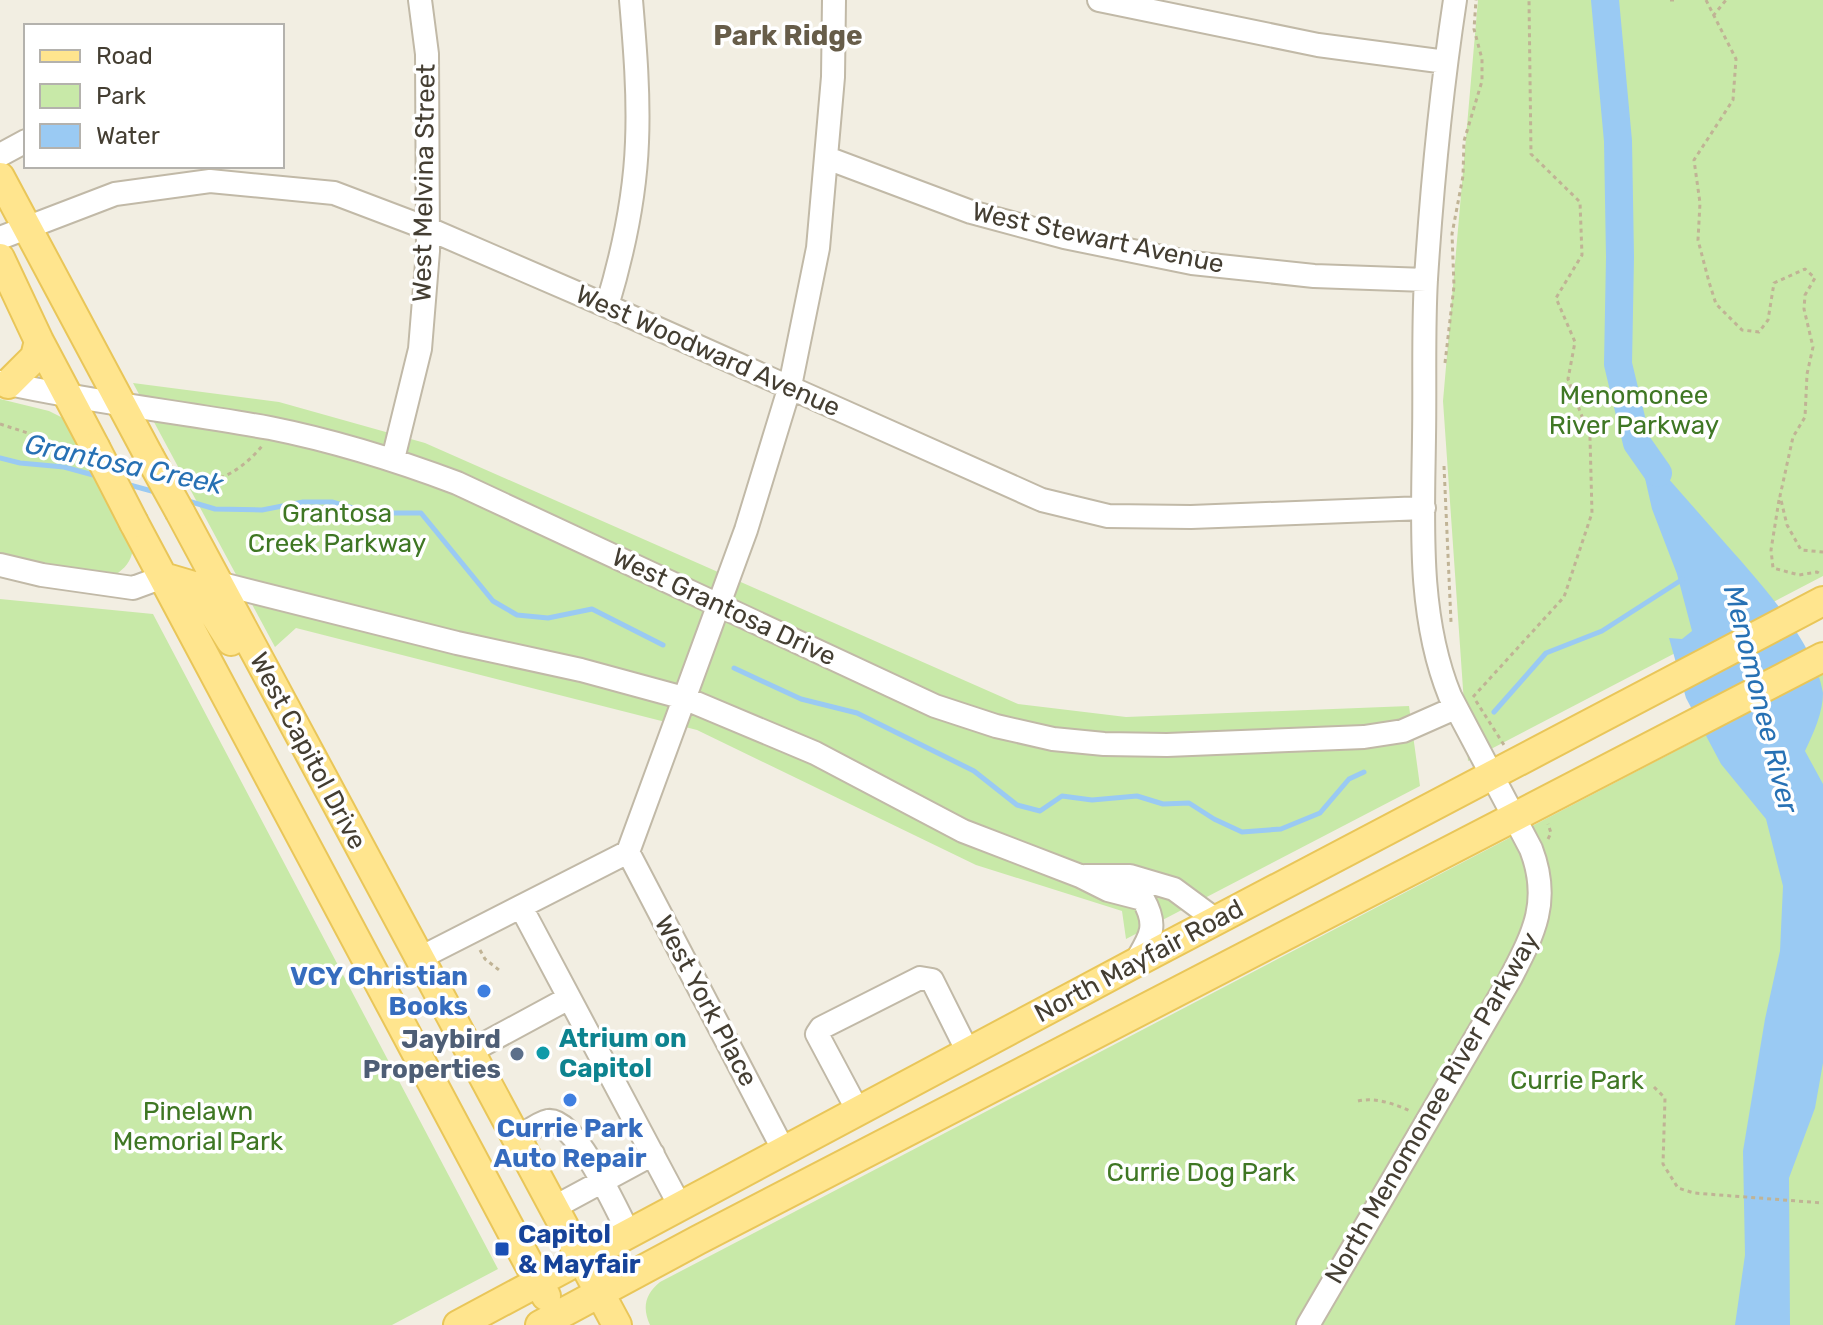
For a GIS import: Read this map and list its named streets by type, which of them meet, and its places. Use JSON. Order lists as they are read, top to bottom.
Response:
{
  "streets": {
    "main road": ["West Capitol Drive", "North Mayfair Road"],
    "street": [
      "West Melvina Street",
      "West Stewart Avenue",
      "West Woodward Avenue",
      "West Grantosa Drive",
      "West York Place",
      "North Menomonee River Parkway"
    ]
  },
  "crossings": [
    ["West Melvina Street", "West Woodward Avenue"],
    ["West Melvina Street", "West Grantosa Drive"],
    ["West Stewart Avenue", "North Menomonee River Parkway"],
    ["West Woodward Avenue", "West Capitol Drive"],
    ["West Woodward Avenue", "North Menomonee River Parkway"],
    ["West Grantosa Drive", "West Capitol Drive"],
    ["West Grantosa Drive", "North Menomonee River Parkway"],
    ["West Capitol Drive", "North Mayfair Road"],
    ["North Mayfair Road", "West York Place"],
    ["North Mayfair Road", "North Menomonee River Parkway"]
  ],
  "districts": ["Park Ridge"],
  "water": ["Grantosa Creek", "Menomonee River"],
  "parks": [
    "Menomonee River Parkway",
    "Grantosa Creek Parkway",
    "Currie Park",
    "Pinelawn Memorial Park",
    "Currie Dog Park"
  ],
  "places": {
    "other": [
      "VCY Christian Books",
      "Atrium on Capitol",
      "Jaybird Properties",
      "Currie Park Auto Repair"
    ],
    "transit": ["Capitol & Mayfair"]
  },
  "legend": ["Road", "Park", "Water"]
}
